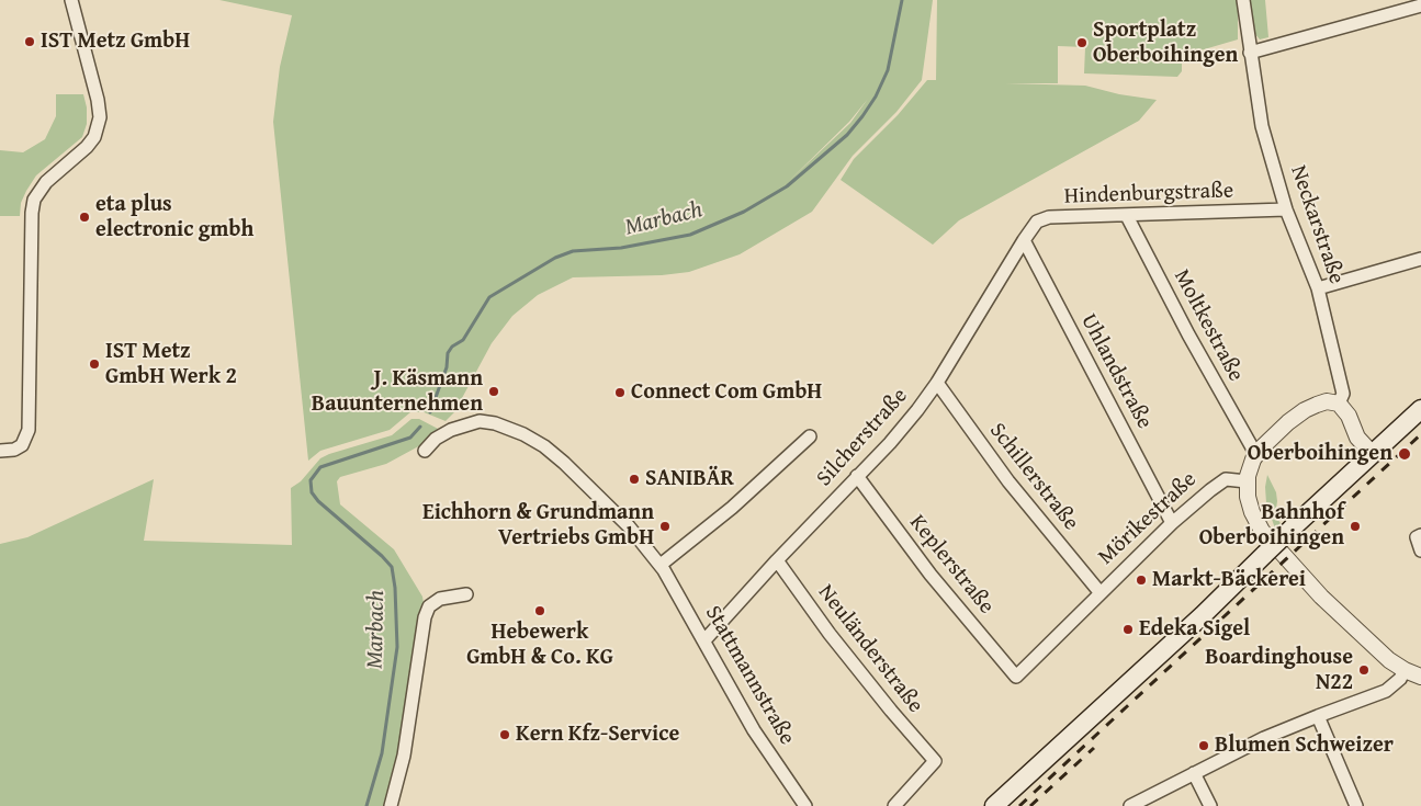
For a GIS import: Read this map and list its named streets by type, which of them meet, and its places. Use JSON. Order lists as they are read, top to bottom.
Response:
{
  "streets": {
    "street": [
      "Hindenburgstraße",
      "Neckarstraße",
      "Moltkestraße",
      "Uhlandstraße",
      "Silcherstraße",
      "Schillerstraße",
      "Mörikestraße",
      "Keplerstraße",
      "Neuländerstraße",
      "Stattmannstraße"
    ]
  },
  "crossings": [
    ["Hindenburgstraße", "Neckarstraße"],
    ["Hindenburgstraße", "Moltkestraße"],
    ["Hindenburgstraße", "Uhlandstraße"],
    ["Hindenburgstraße", "Silcherstraße"],
    ["Uhlandstraße", "Silcherstraße"],
    ["Uhlandstraße", "Mörikestraße"],
    ["Silcherstraße", "Schillerstraße"],
    ["Silcherstraße", "Keplerstraße"],
    ["Silcherstraße", "Neuländerstraße"],
    ["Silcherstraße", "Stattmannstraße"],
    ["Schillerstraße", "Mörikestraße"],
    ["Mörikestraße", "Keplerstraße"]
  ],
  "water": ["Marbach"],
  "places": [
    "IST Metz GmbH",
    "Sportplatz Oberboihingen",
    "eta plus electronic gmbh",
    "IST Metz GmbH Werk 2",
    "J. Käsmann Bauunternehmen",
    "Connect Com GmbH",
    "Oberboihingen",
    "SANIBÄR",
    "Eichhorn & Grundmann Vertriebs GmbH",
    "Bahnhof Oberboihingen",
    "Markt-Bäckerei",
    "Hebewerk GmbH & Co. KG",
    "Edeka Sigel",
    "Boardinghouse N22",
    "Kern Kfz-Service",
    "Blumen Schweizer"
  ]
}
